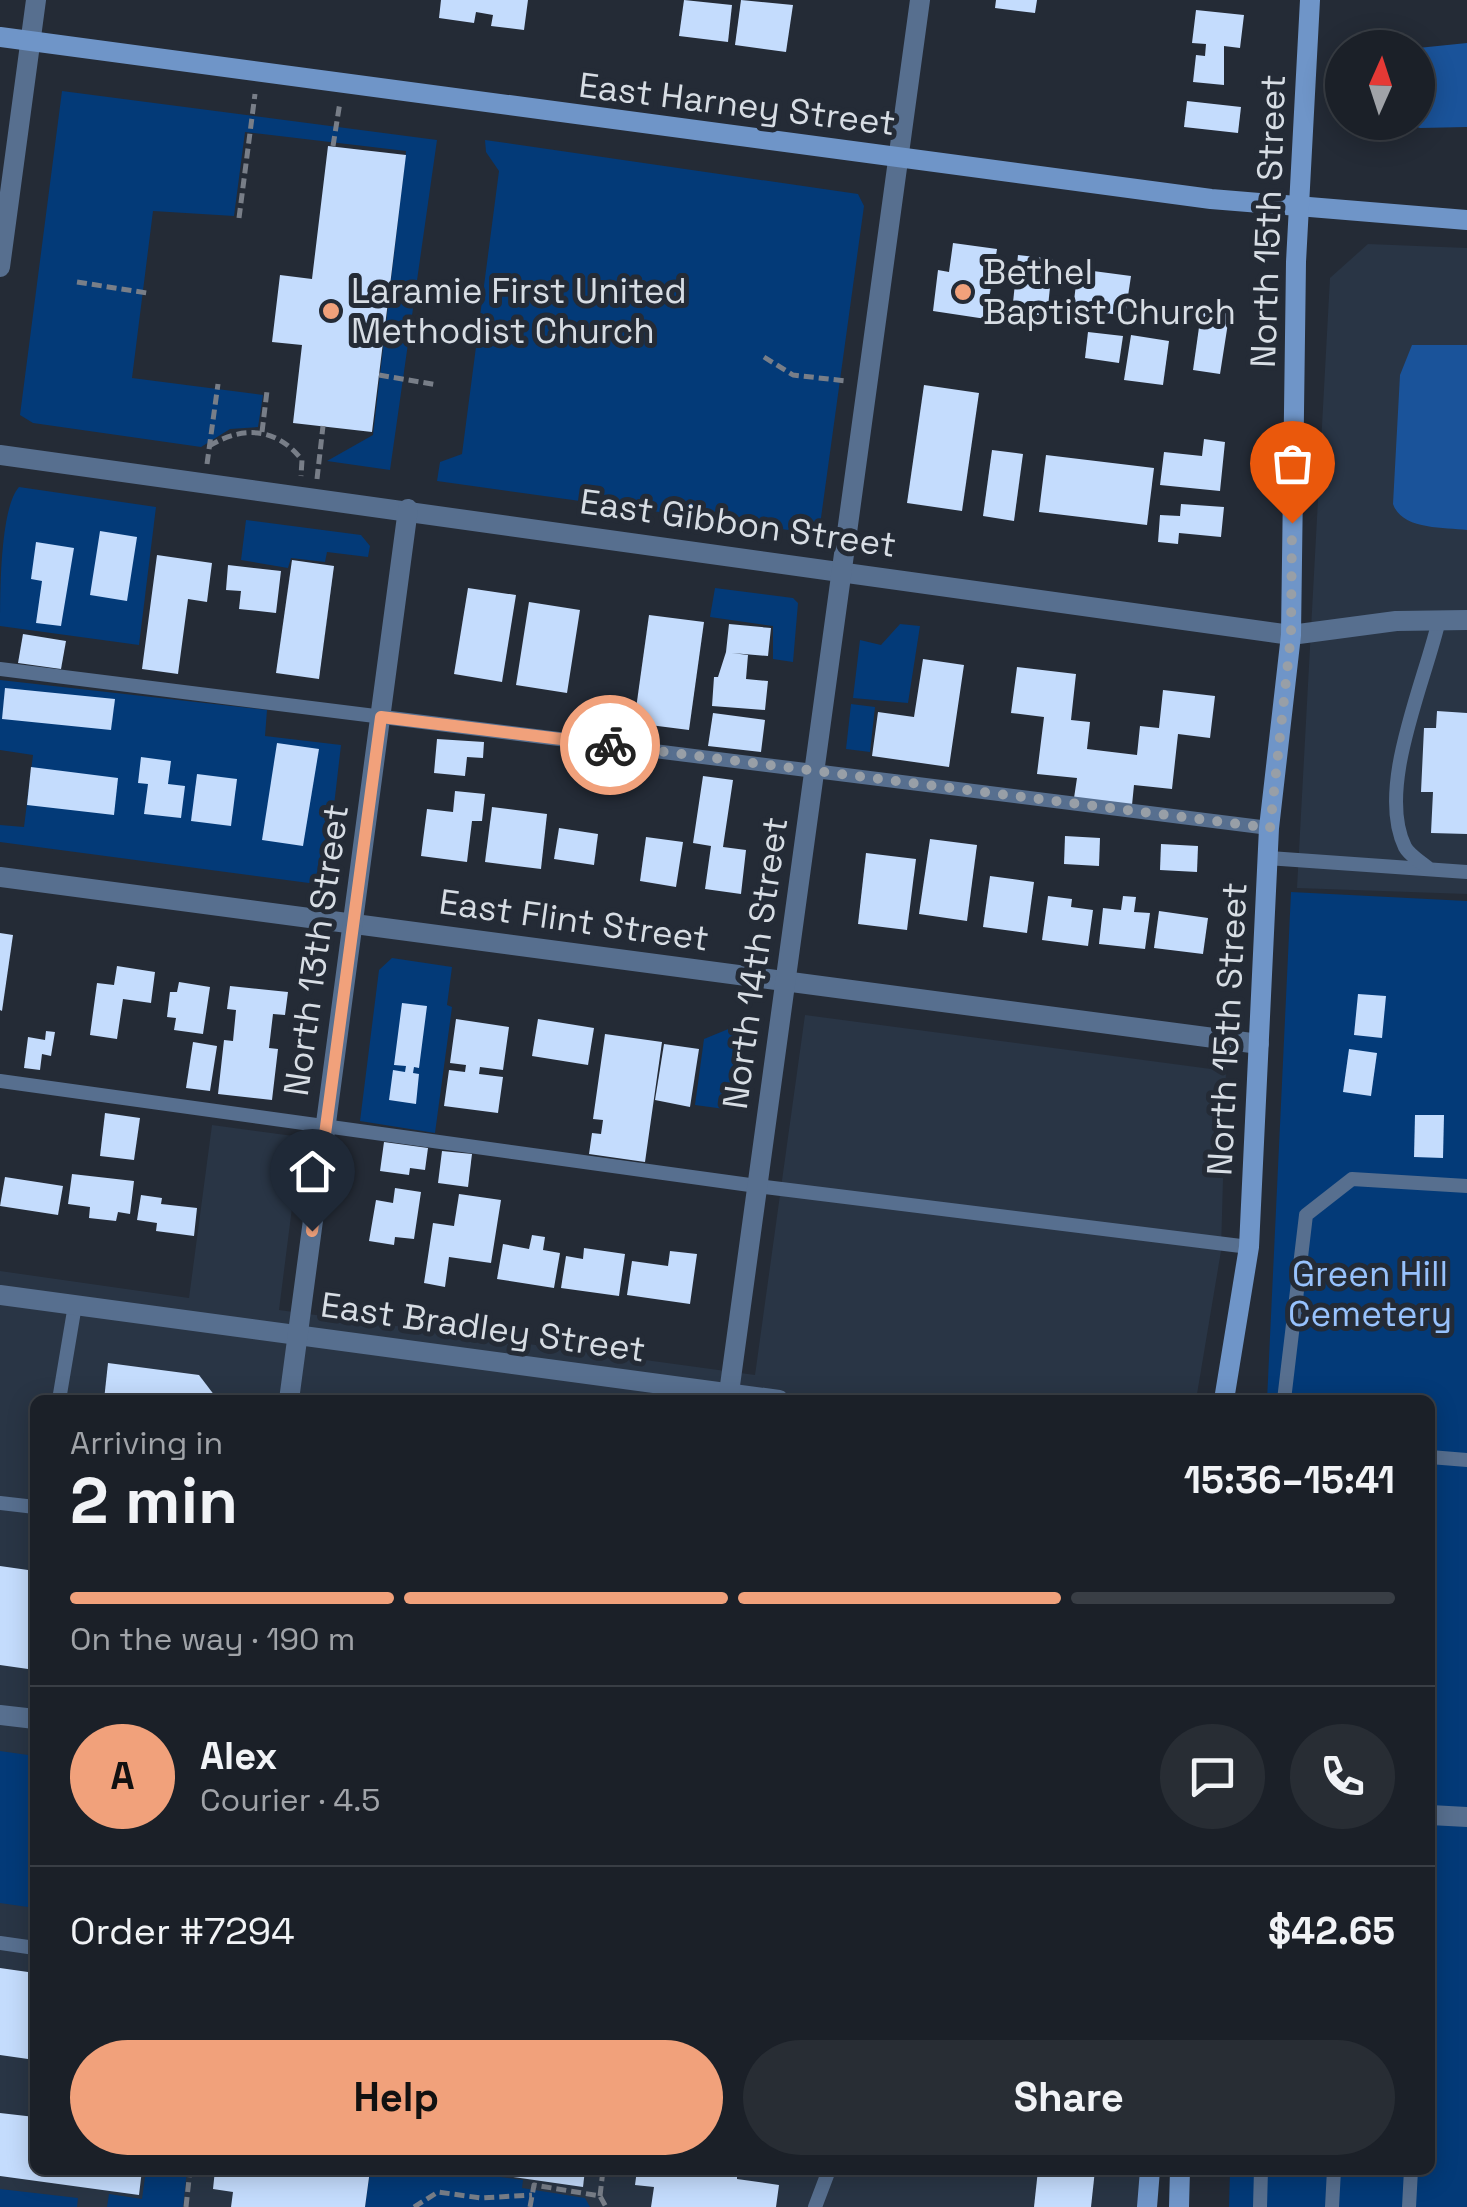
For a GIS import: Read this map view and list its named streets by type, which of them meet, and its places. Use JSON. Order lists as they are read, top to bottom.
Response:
{
  "streets": {
    "main road": ["East Harney Street", "North 15th Street"],
    "street": [
      "East Gibbon Street",
      "East Flint Street",
      "North 13th Street",
      "North 14th Street",
      "East Bradley Street"
    ]
  },
  "crossings": [
    ["East Harney Street", "North 15th Street"],
    ["East Harney Street", "North 14th Street"],
    ["North 15th Street", "East Gibbon Street"],
    ["North 15th Street", "East Flint Street"],
    ["East Gibbon Street", "North 13th Street"],
    ["East Gibbon Street", "North 14th Street"],
    ["East Flint Street", "North 13th Street"],
    ["East Flint Street", "North 14th Street"],
    ["North 13th Street", "East Bradley Street"]
  ],
  "parks": ["Green Hill Cemetery"],
  "places": ["Bethel Baptist Church", "Laramie First United Methodist Church"],
  "north": "top",
  "page": {
    "heading": ["2 min", "Arriving in", "15:36–15:41"],
    "panel": [
      "Alex",
      "Courier · 4.5",
      "Order #7294",
      "$42.65"
    ],
    "bar": "On the way · 190 m",
    "round": "A",
    "buttons": ["Help", "Share"]
  }
}
